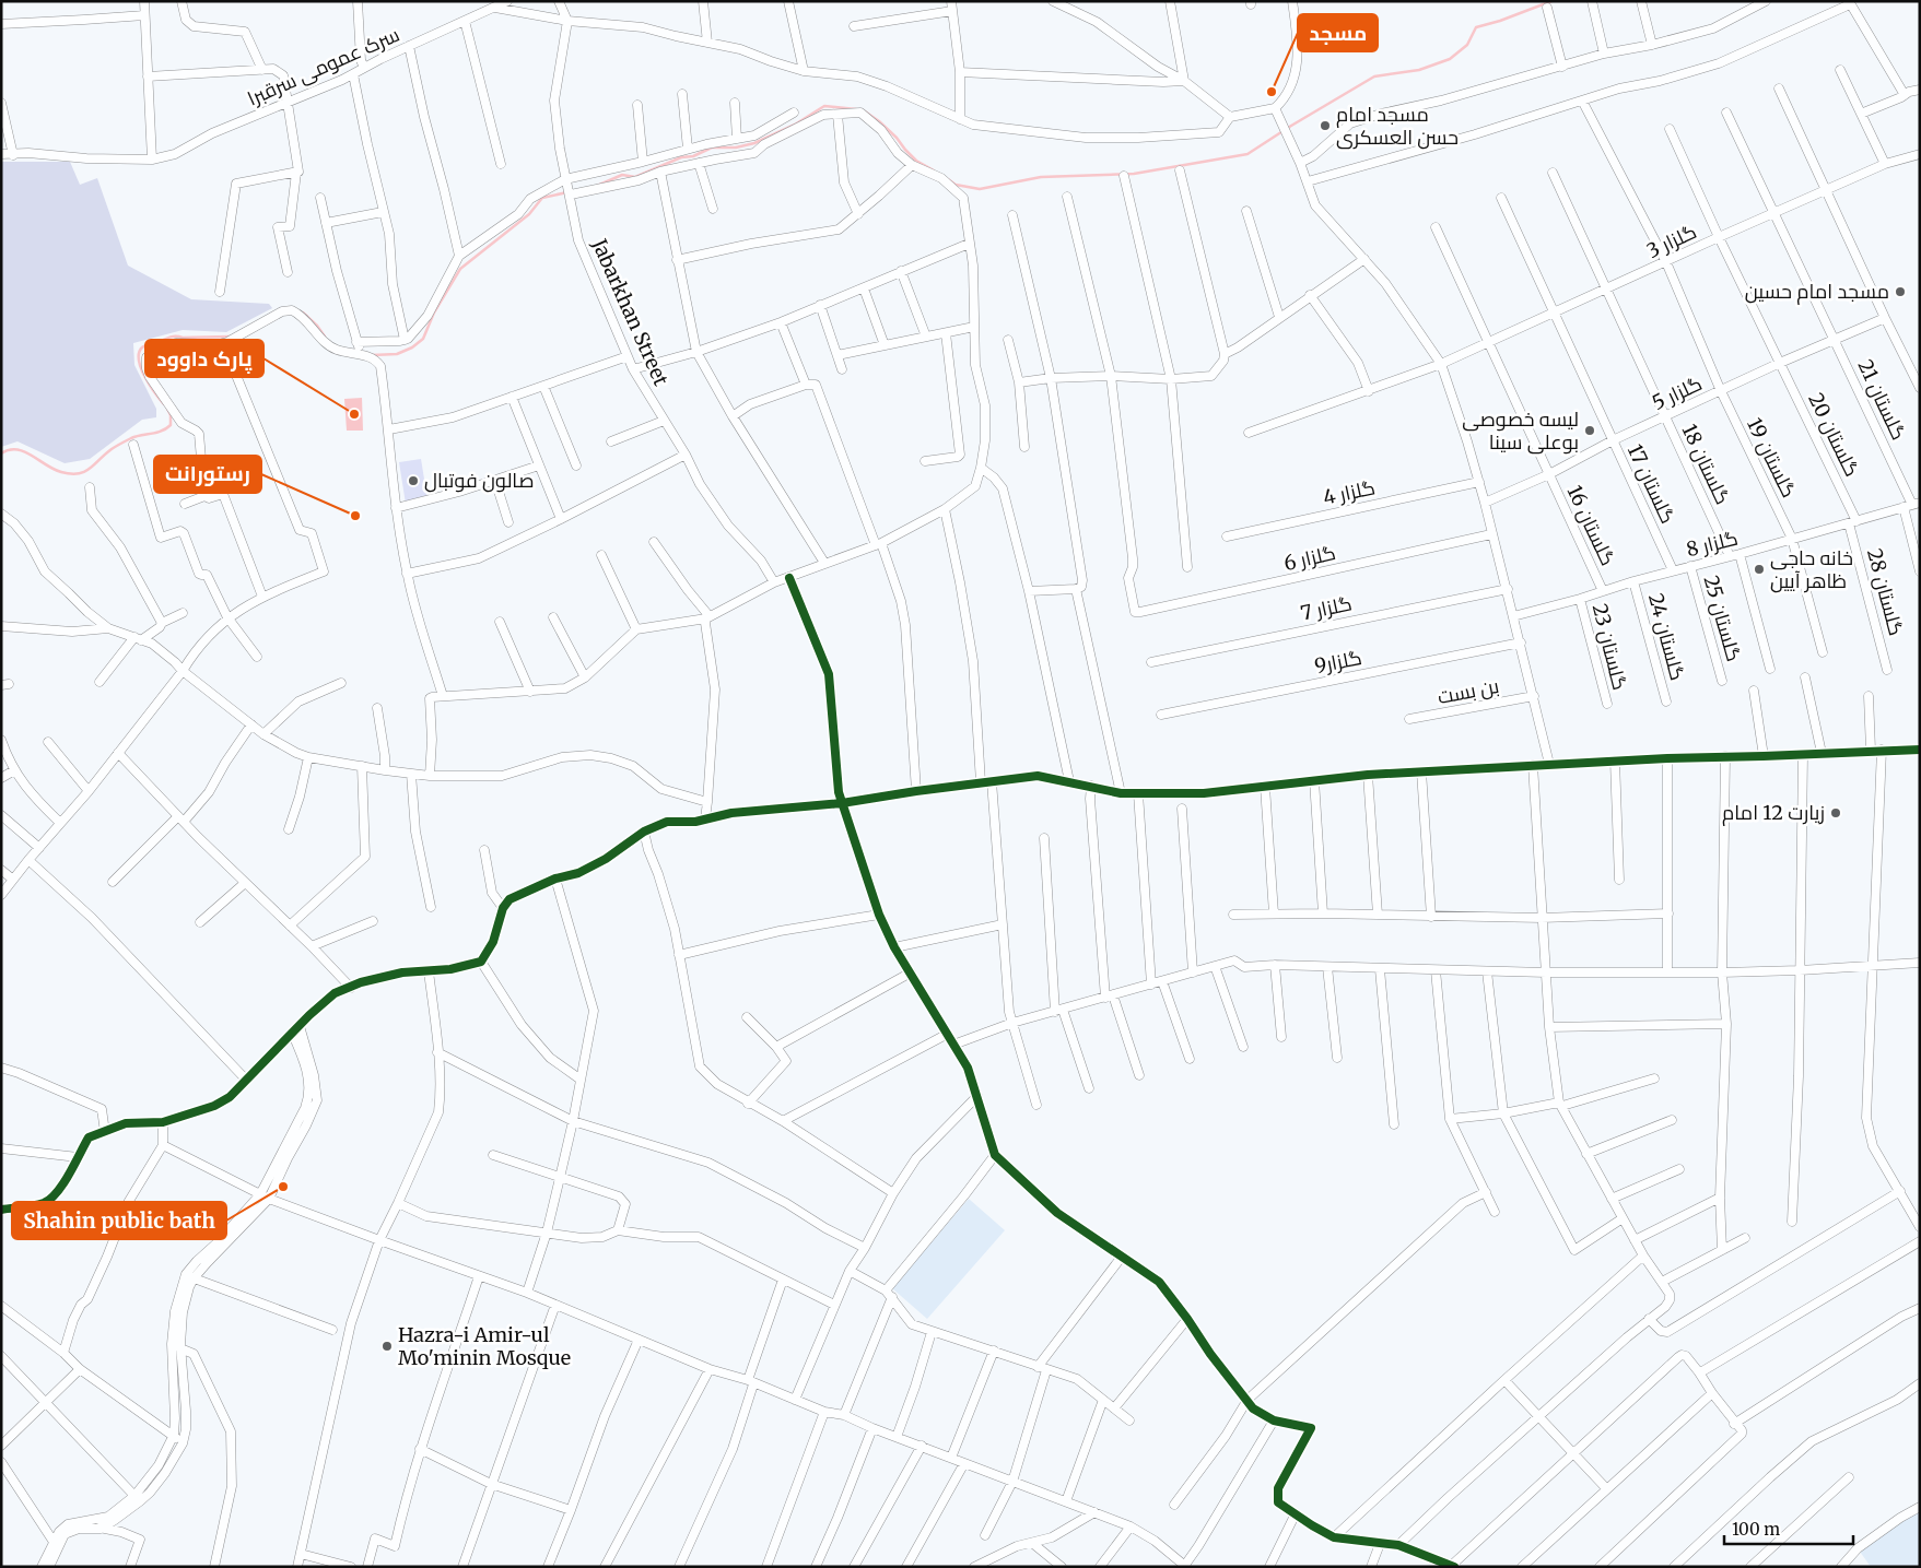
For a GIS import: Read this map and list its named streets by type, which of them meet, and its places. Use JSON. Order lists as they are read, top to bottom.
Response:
{
  "streets": {
    "street": [
      "سرک عمومی سرقبرا",
      "گلزار 3",
      "Jabarkhan Street",
      "گلزار 5",
      "گلستان 21",
      "گلستان 20",
      "گلستان 19",
      "گلستان 18",
      "گلستان 17",
      "گلزار 4",
      "گلستان 16",
      "گلزار 8",
      "گلزار 6",
      "گلستان 28",
      "گلزار 7",
      "گلستان 25",
      "گلستان 24",
      "گلستان 23",
      "گلزار9",
      "بن بست"
    ]
  },
  "crossings": [
    ["گلزار 3", "گلستان 21"],
    ["گلزار 3", "گلستان 20"],
    ["گلزار 3", "گلستان 19"],
    ["گلزار 3", "گلستان 18"],
    ["گلزار 3", "گلستان 17"],
    ["گلزار 3", "گلستان 16"],
    ["گلزار 5", "گلستان 21"],
    ["گلزار 5", "گلستان 20"],
    ["گلزار 5", "گلستان 19"],
    ["گلزار 5", "گلستان 18"],
    ["گلزار 5", "گلستان 17"],
    ["گلزار 5", "گلستان 16"],
    ["گلستان 21", "گلزار 8"],
    ["گلستان 20", "گلزار 8"],
    ["گلستان 20", "گلستان 28"],
    ["گلستان 19", "گلزار 8"],
    ["گلستان 18", "گلزار 8"],
    ["گلستان 17", "گلزار 8"],
    ["گلستان 16", "گلزار 8"],
    ["گلزار 8", "گلستان 28"],
    ["گلزار 8", "گلستان 25"],
    ["گلزار 8", "گلستان 24"],
    ["گلزار 8", "گلستان 23"]
  ],
  "places": [
    "مسجد",
    "مسجد امام حسن العسکری",
    "مسجد امام حسین",
    "پارک داوود",
    "لیسه خصوصی بوعلی سینا",
    "صالون فوتبال",
    "رستورانت",
    "خانه حاجی ظاهر آیین",
    "زیارت 12 امام",
    "Shahin public bath",
    "Hazra-i Amir-ul Mo'minin Mosque"
  ],
  "scale_bar": "100 m"
}
